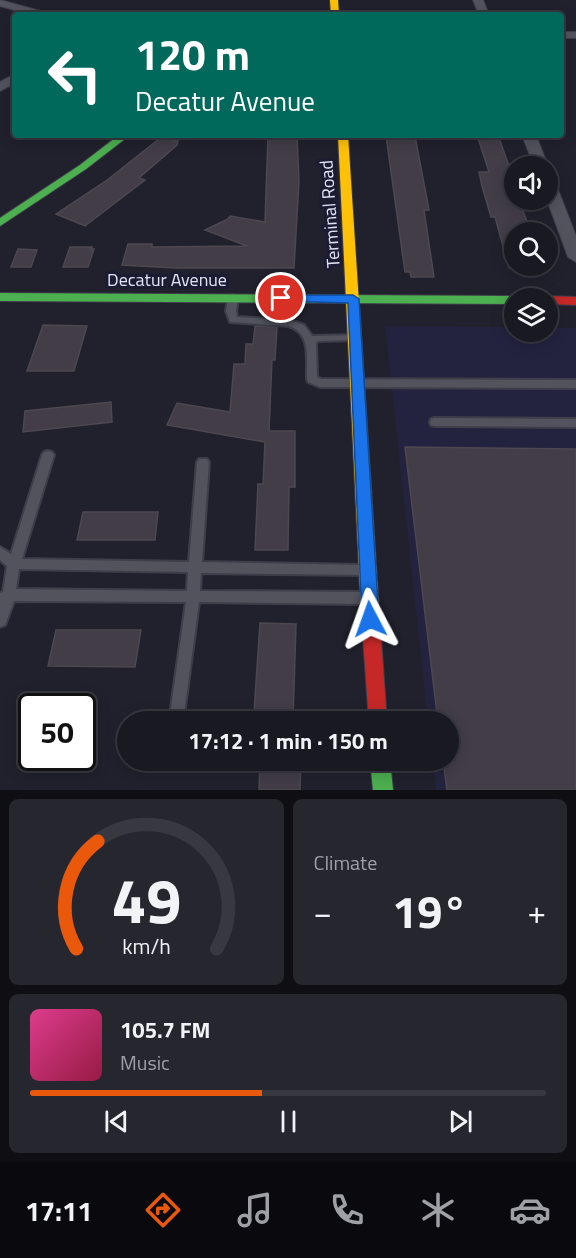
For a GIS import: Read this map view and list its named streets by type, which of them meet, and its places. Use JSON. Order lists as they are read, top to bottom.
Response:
{
  "streets": {
    "main road": ["Terminal Road", "Decatur Avenue"]
  },
  "crossings": [
    ["Terminal Road", "Decatur Avenue"]
  ],
  "page": {
    "turn": ["120 m", "Decatur Avenue"],
    "limit": "50",
    "trip": "17:12 · 1 min · 150 m",
    "tile": "Climate",
    "heat": ["−", "19°", "+"],
    "song": ["105.7 FM", "Music"],
    "tabs": "17:11",
    "gauge": ["49", "km/h"]
  }
}
